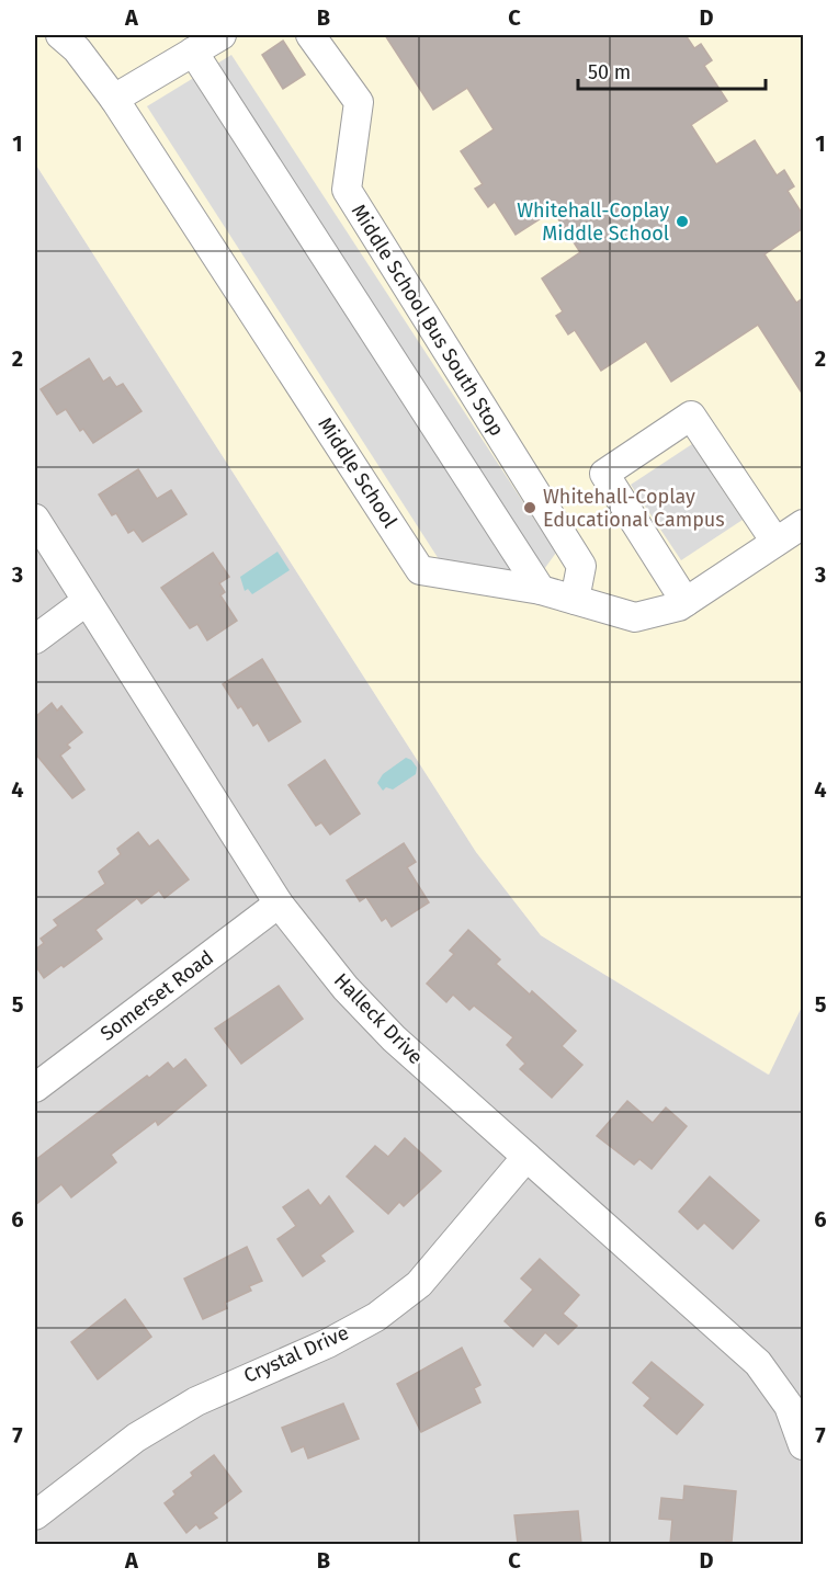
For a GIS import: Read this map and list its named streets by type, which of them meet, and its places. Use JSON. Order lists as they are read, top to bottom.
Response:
{
  "streets": {
    "street": [
      "Middle School Bus South Stop",
      "Middle School",
      "Somerset Road",
      "Halleck Drive",
      "Crystal Drive"
    ]
  },
  "crossings": [
    ["Middle School Bus South Stop", "Middle School"],
    ["Somerset Road", "Halleck Drive"],
    ["Halleck Drive", "Crystal Drive"]
  ],
  "places": ["Whitehall-Coplay Middle School", "Whitehall-Coplay Educational Campus"],
  "scale_bar": "50 m",
  "grid": {
    "columns": [
      "A",
      "B",
      "C",
      "D"
    ],
    "rows": [
      "1",
      "2",
      "3",
      "4",
      "5",
      "6",
      "7"
    ]
  }
}
